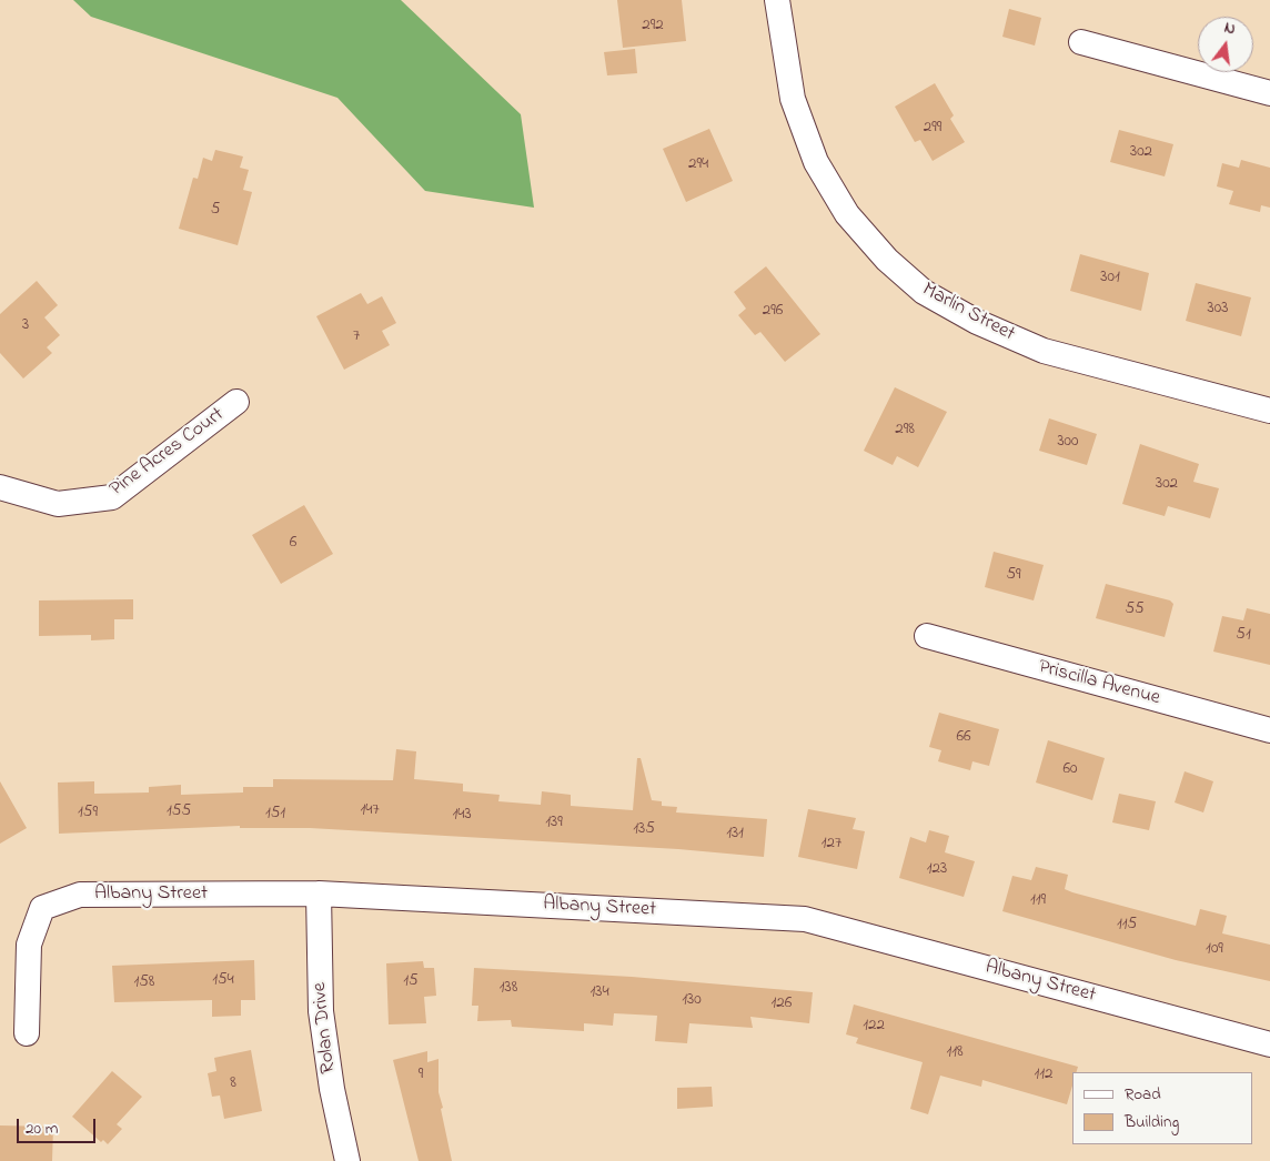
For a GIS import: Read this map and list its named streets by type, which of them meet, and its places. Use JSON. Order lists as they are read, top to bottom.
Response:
{
  "streets": {
    "street": [
      "Marlin Street",
      "Pine Acres Court",
      "Priscilla Avenue",
      "Albany Street",
      "Rolan Drive"
    ]
  },
  "crossings": [
    ["Albany Street", "Rolan Drive"]
  ],
  "house_numbers": [
    "292",
    "299",
    "302",
    "294",
    "5",
    "301",
    "303",
    "296",
    "3",
    "7",
    "298",
    "300",
    "302",
    "6",
    "59",
    "55",
    "51",
    "66",
    "60",
    "147",
    "155",
    "159",
    "151",
    "143",
    "139",
    "135",
    "131",
    "127",
    "123",
    "119",
    "115",
    "109",
    "154",
    "15",
    "158",
    "138",
    "134",
    "130",
    "126",
    "122",
    "118",
    "9",
    "112",
    "8"
  ],
  "legend": ["Road", "Building"],
  "scale_bar": "20 m",
  "north": "top"
}
